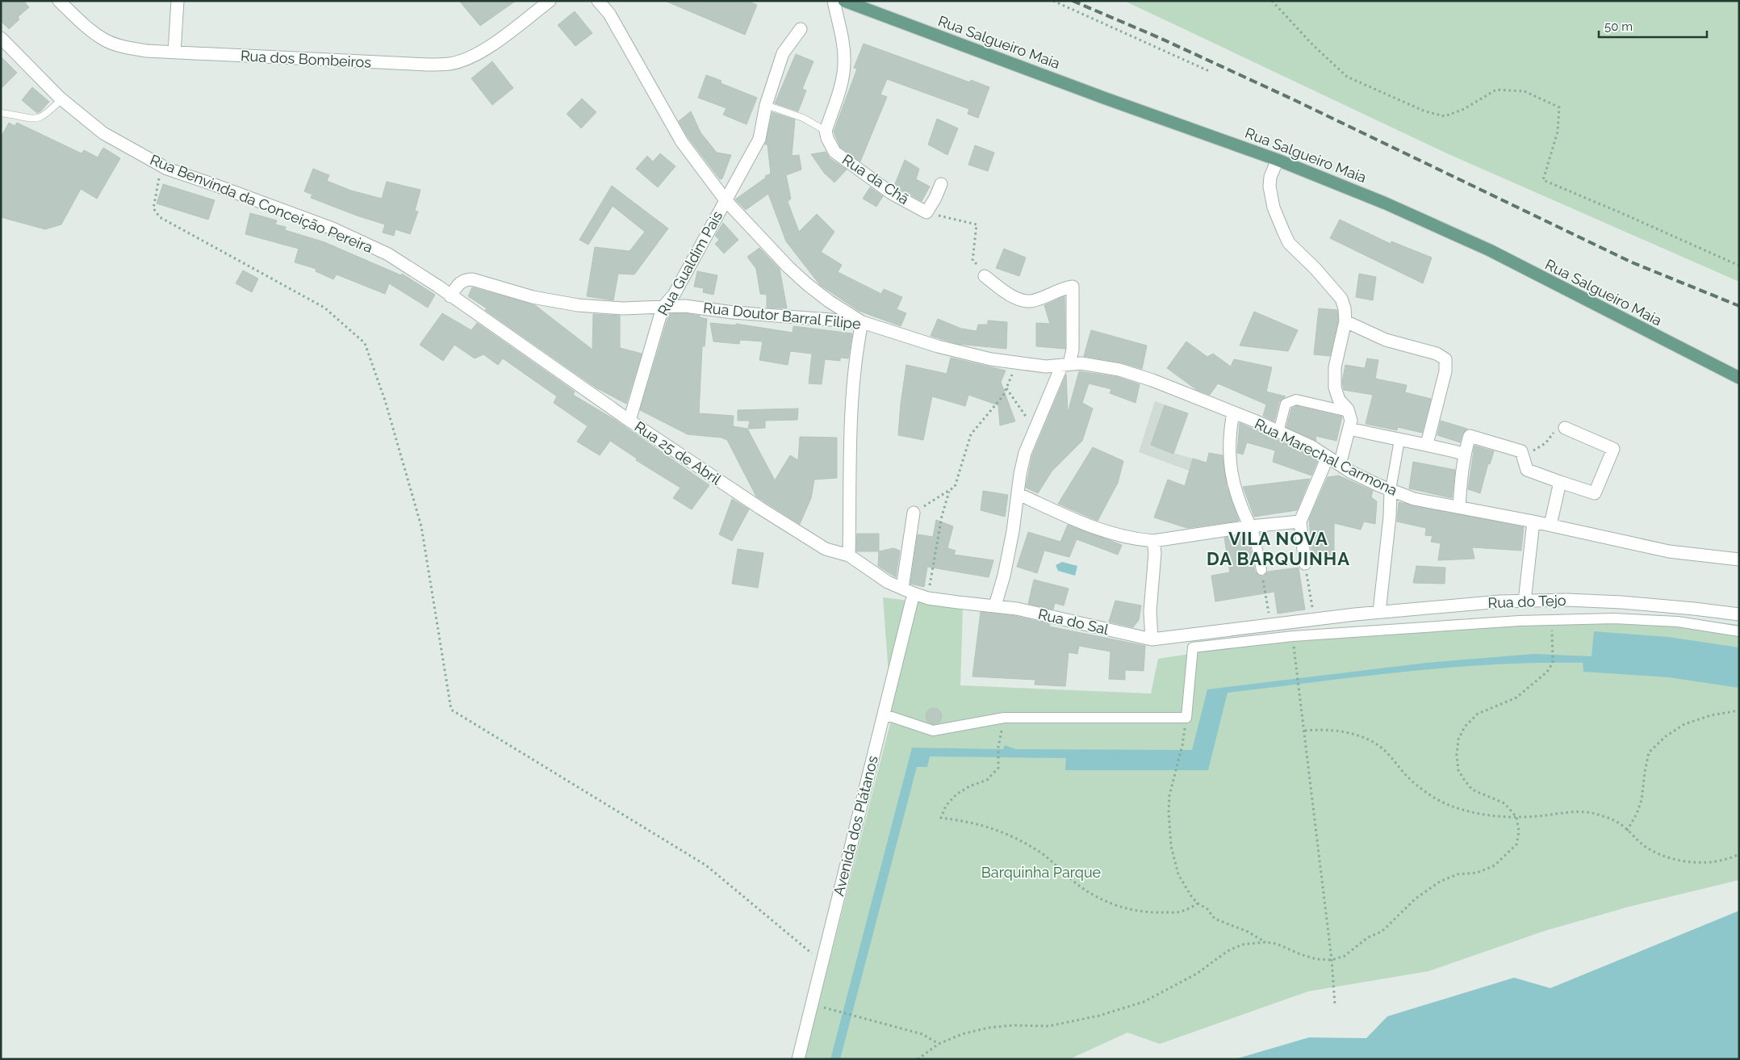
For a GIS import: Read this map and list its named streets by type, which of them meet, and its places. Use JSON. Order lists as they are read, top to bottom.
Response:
{
  "streets": {
    "main road": ["Rua Salgueiro Maia"],
    "street": [
      "Rua dos Bombeiros",
      "Rua da Chã",
      "Rua Benvinda da Conceição Pereira",
      "Rua Gualdim Pais",
      "Rua Doutor Barral Filipe",
      "Rua 25 de Abril",
      "Rua Marechal Carmona",
      "Rua do Tejo",
      "Rua do Sal",
      "Avenida dos Plátanos"
    ]
  },
  "crossings": [
    ["Rua Benvinda da Conceição Pereira", "Rua 25 de Abril"],
    ["Rua Gualdim Pais", "Rua Doutor Barral Filipe"],
    ["Rua Gualdim Pais", "Rua 25 de Abril"],
    ["Rua Doutor Barral Filipe", "Rua Marechal Carmona"],
    ["Rua 25 de Abril", "Rua do Sal"],
    ["Rua 25 de Abril", "Avenida dos Plátanos"],
    ["Rua do Tejo", "Rua do Sal"]
  ],
  "districts": ["VILA NOVA DA BARQUINHA"],
  "parks": ["Barquinha Parque"],
  "scale_bar": "50 m"
}
